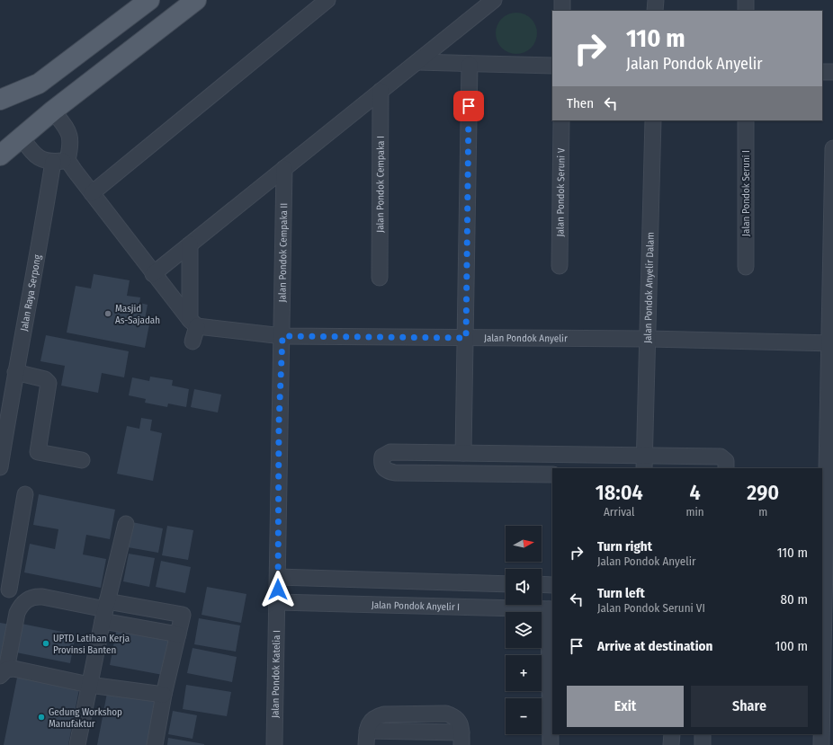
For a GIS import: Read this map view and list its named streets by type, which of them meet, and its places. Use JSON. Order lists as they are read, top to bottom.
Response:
{
  "streets": {
    "street": [
      "Jalan Pondok Cempaka I",
      "Jalan Pondok Seruni V",
      "Jalan Pondok Seruni I",
      "Jalan Pondok Cempaka II",
      "Jalan Pondok Anyelir Dalam",
      "Jalan Raya Serpong",
      "Jalan Pondok Anyelir",
      "Jalan Pondok Anyelir I",
      "Jalan Pondok Katelia I"
    ]
  },
  "crossings": [
    ["Jalan Pondok Cempaka II", "Jalan Pondok Anyelir"],
    ["Jalan Pondok Cempaka II", "Jalan Pondok Katelia I"],
    ["Jalan Pondok Anyelir Dalam", "Jalan Pondok Anyelir"],
    ["Jalan Pondok Anyelir I", "Jalan Pondok Katelia I"]
  ],
  "places": ["Masjid As-Sajadah", "UPTD Latihan Kerja Provinsi Banten", "Gedung Workshop Manufaktur"],
  "north": "right",
  "page": {
    "turn": ["110 m", "Jalan Pondok Anyelir"],
    "then": "Then",
    "eta": [
      "18:04",
      "Arrival",
      "4",
      "min",
      "290",
      "m"
    ],
    "map_buttons": ["+", "−"],
    "list": [
      {
        "name": "Turn right",
        "note": "Jalan Pondok Anyelir",
        "value": "110 m"
      },
      {
        "name": "Turn left",
        "note": "Jalan Pondok Seruni VI",
        "value": "80 m"
      },
      {
        "name": "Arrive at destination",
        "value": "100 m"
      }
    ],
    "buttons": ["Exit", "Share"]
  }
}
